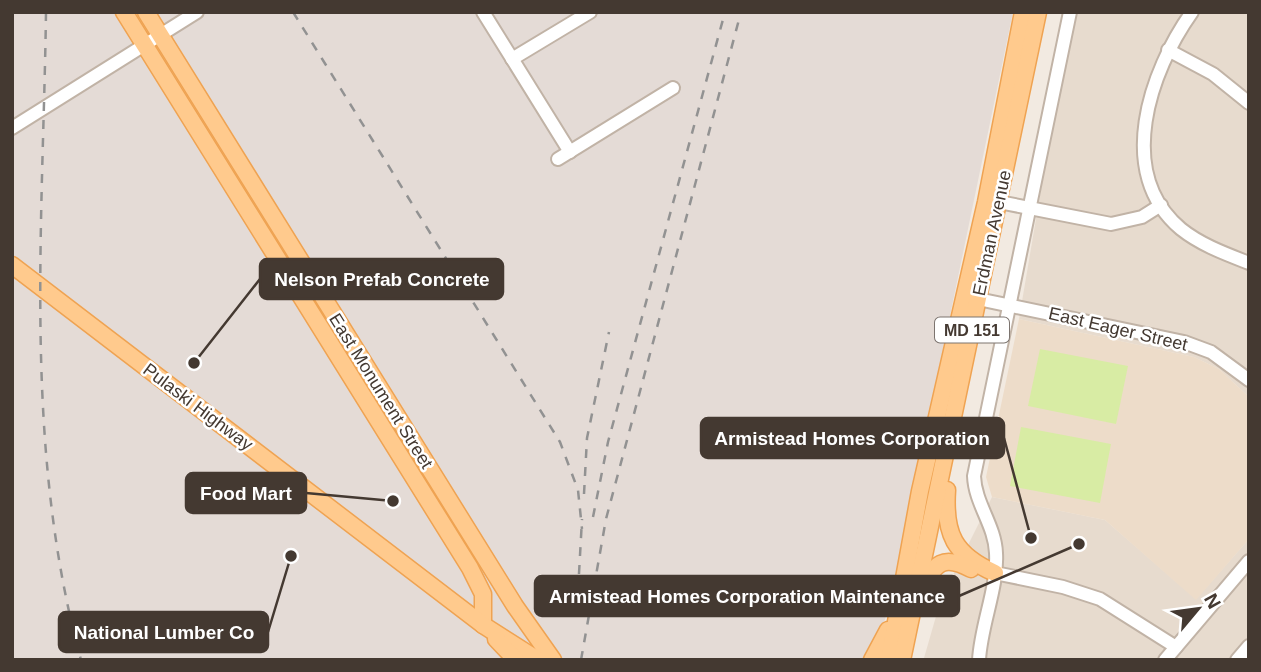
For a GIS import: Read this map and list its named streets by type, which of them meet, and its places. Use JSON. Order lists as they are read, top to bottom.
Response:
{
  "streets": {
    "main road": [
      "Erdman Avenue",
      "MD 151",
      "East Monument Street",
      "Pulaski Highway"
    ],
    "street": ["East Eager Street"]
  },
  "crossings": [
    ["Erdman Avenue", "East Eager Street"],
    ["East Monument Street", "Pulaski Highway"]
  ],
  "places": [
    "Nelson Prefab Concrete",
    "Food Mart",
    "Armistead Homes Corporation",
    "Armistead Homes Corporation Maintenance",
    "National Lumber Co"
  ],
  "north": "top right"
}
